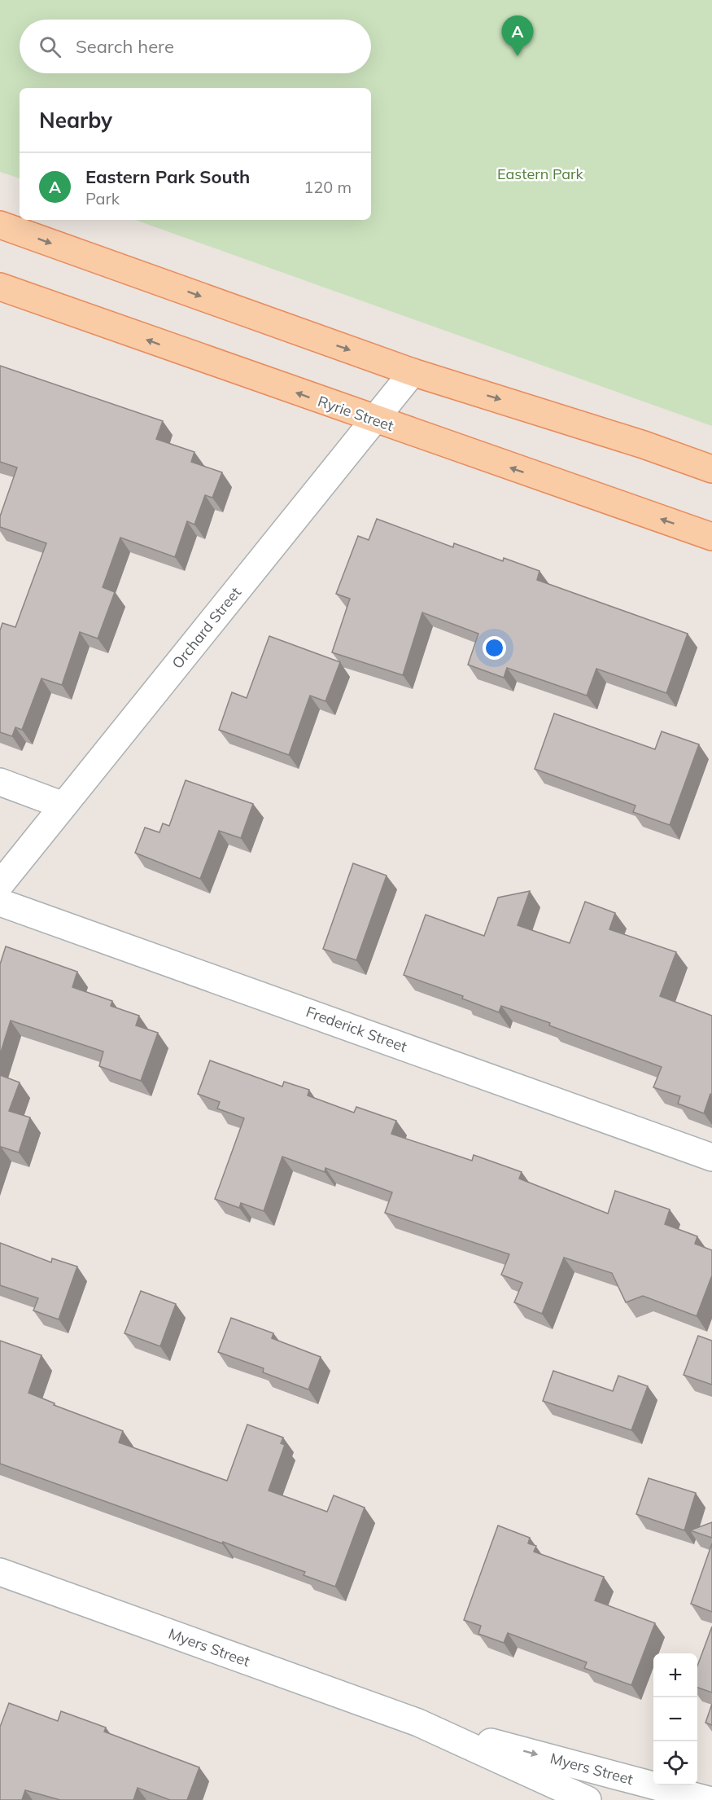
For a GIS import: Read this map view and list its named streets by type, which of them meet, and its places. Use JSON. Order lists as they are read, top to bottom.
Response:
{
  "streets": {
    "main road": ["Ryrie Street"],
    "street": ["Orchard Street", "Frederick Street", "Myers Street"]
  },
  "crossings": [
    ["Ryrie Street", "Orchard Street"]
  ],
  "parks": ["Eastern Park"],
  "page": {
    "pins": "A",
    "search": "Search here",
    "heading": "Nearby",
    "list": [
      {
        "mark": "A",
        "name": "Eastern Park South",
        "note": "Park",
        "value": "120 m"
      }
    ],
    "map_buttons": ["+", "−"]
  }
}
